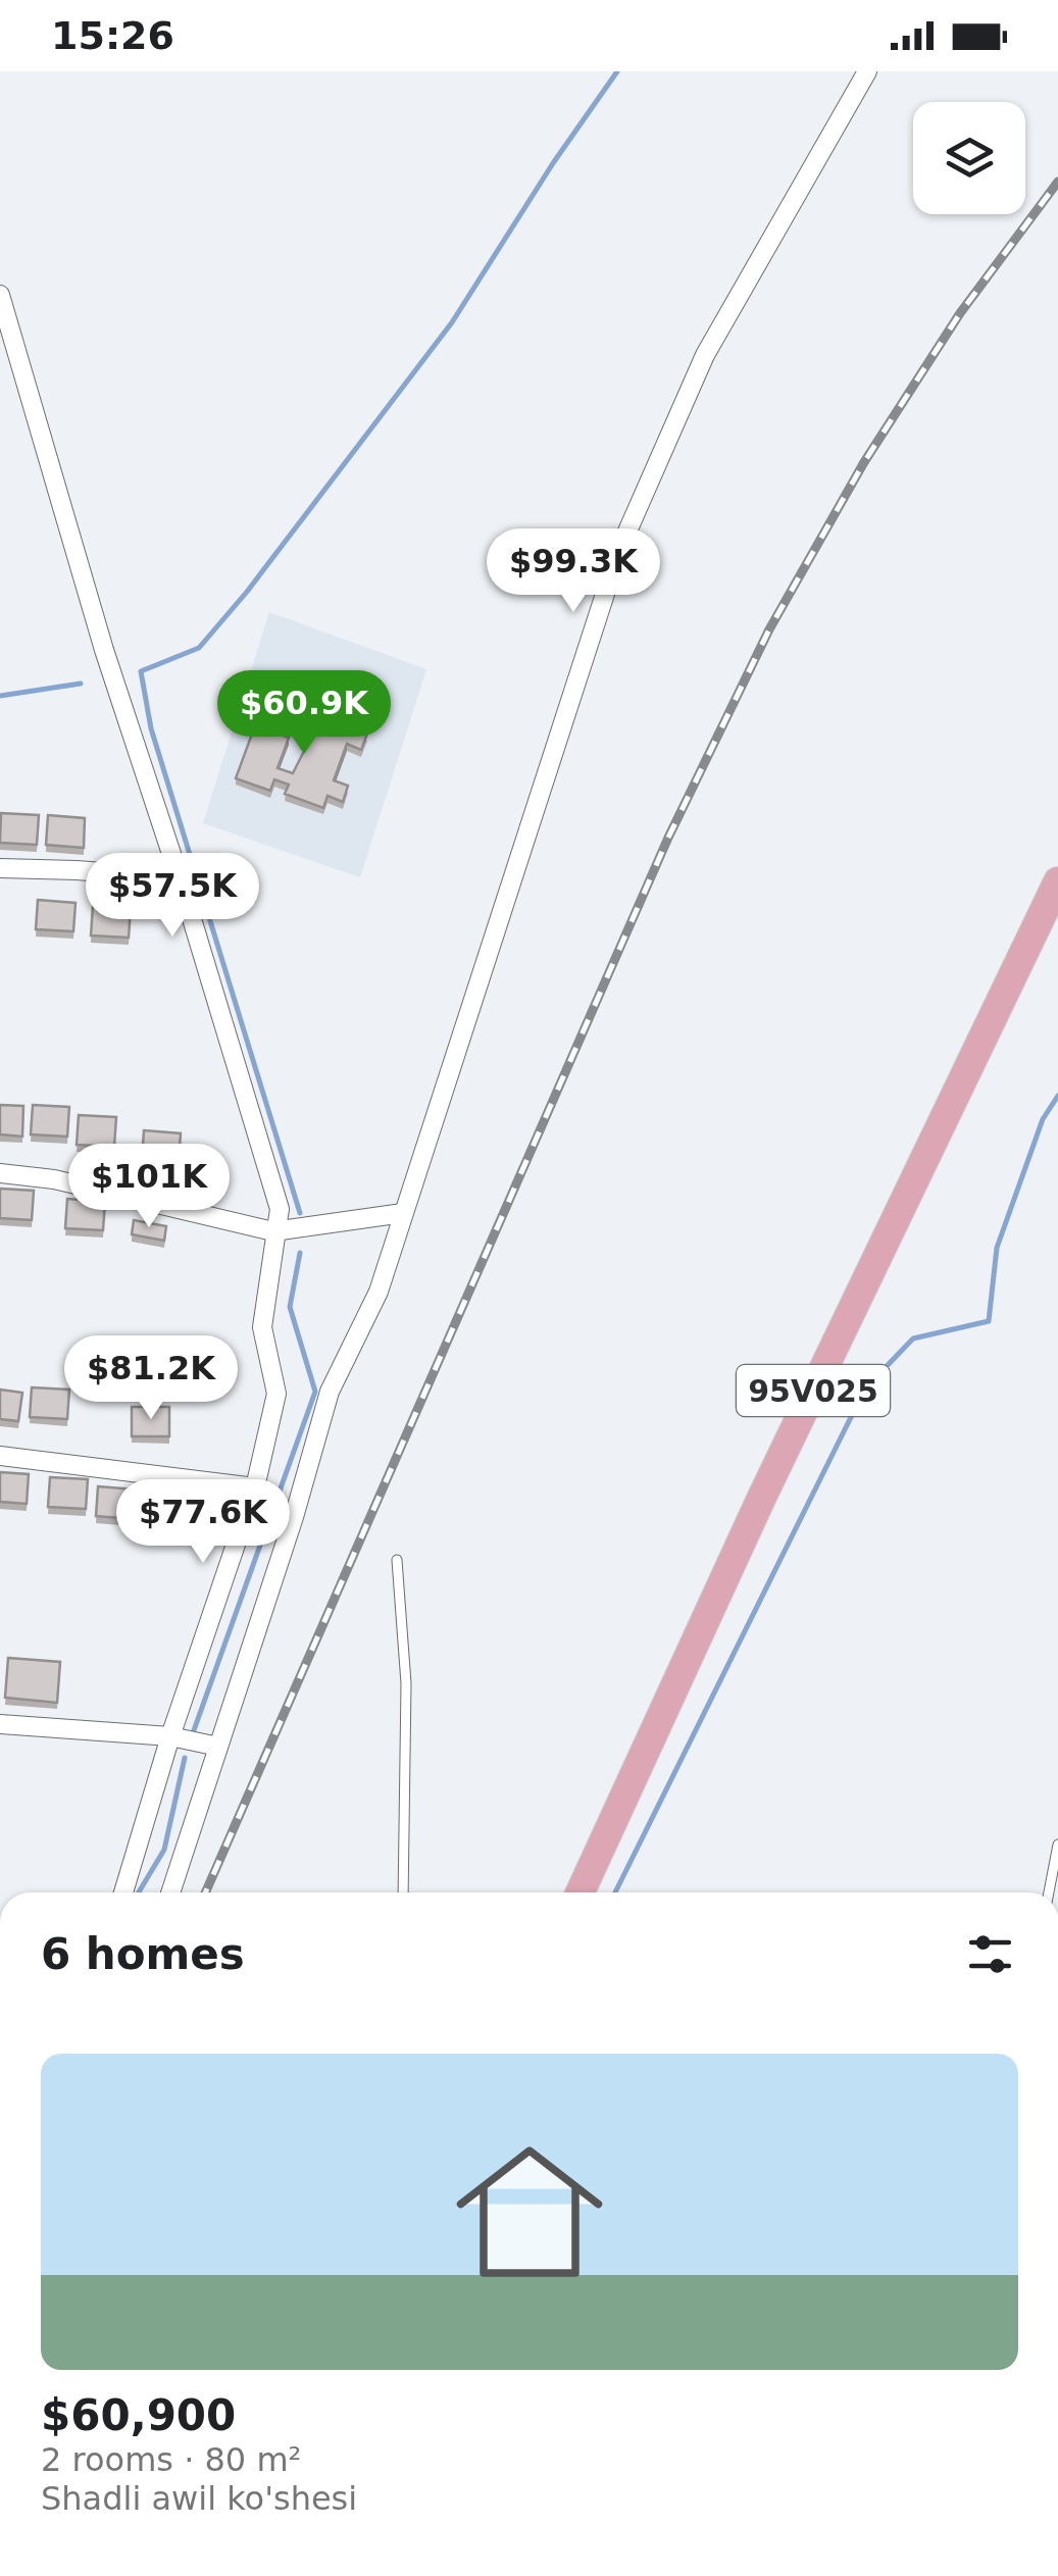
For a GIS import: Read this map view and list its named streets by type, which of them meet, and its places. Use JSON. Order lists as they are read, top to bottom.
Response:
{
  "streets": {
    "main road": ["95V025"]
  },
  "page": {
    "status": "15:26",
    "price": [
      "$99.3K",
      "$60.9K",
      "$57.5K",
      "$101K",
      "$81.2K",
      "$77.6K"
    ],
    "heading": "6 homes",
    "list": [
      {
        "name": "$60,900",
        "note": "2 rooms · 80 m² · Shadli awil ko'shesi"
      }
    ]
  }
}
